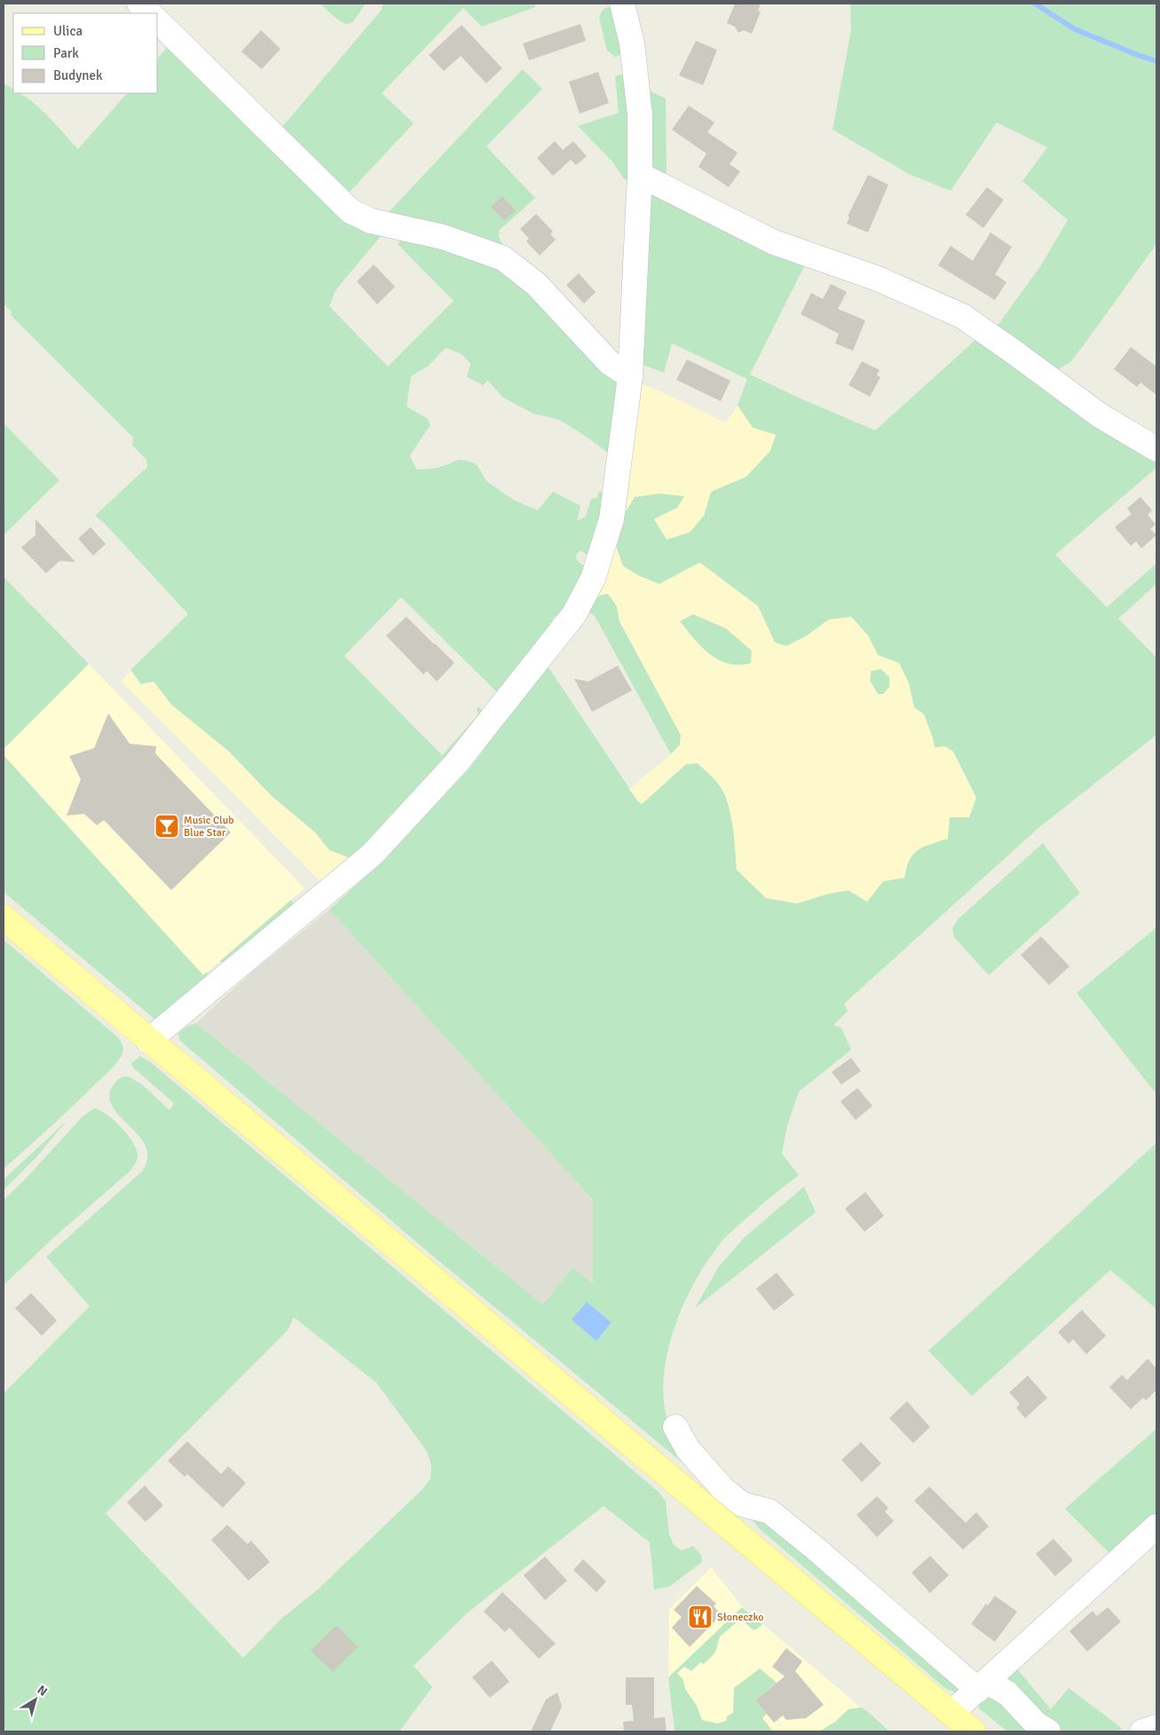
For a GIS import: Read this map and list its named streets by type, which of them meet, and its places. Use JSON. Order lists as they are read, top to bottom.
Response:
{
  "places": {
    "bar": ["Music Club Blue Star"],
    "restaurant": ["Słoneczko"]
  },
  "legend": ["Ulica", "Park", "Budynek"],
  "north": "top right"
}
